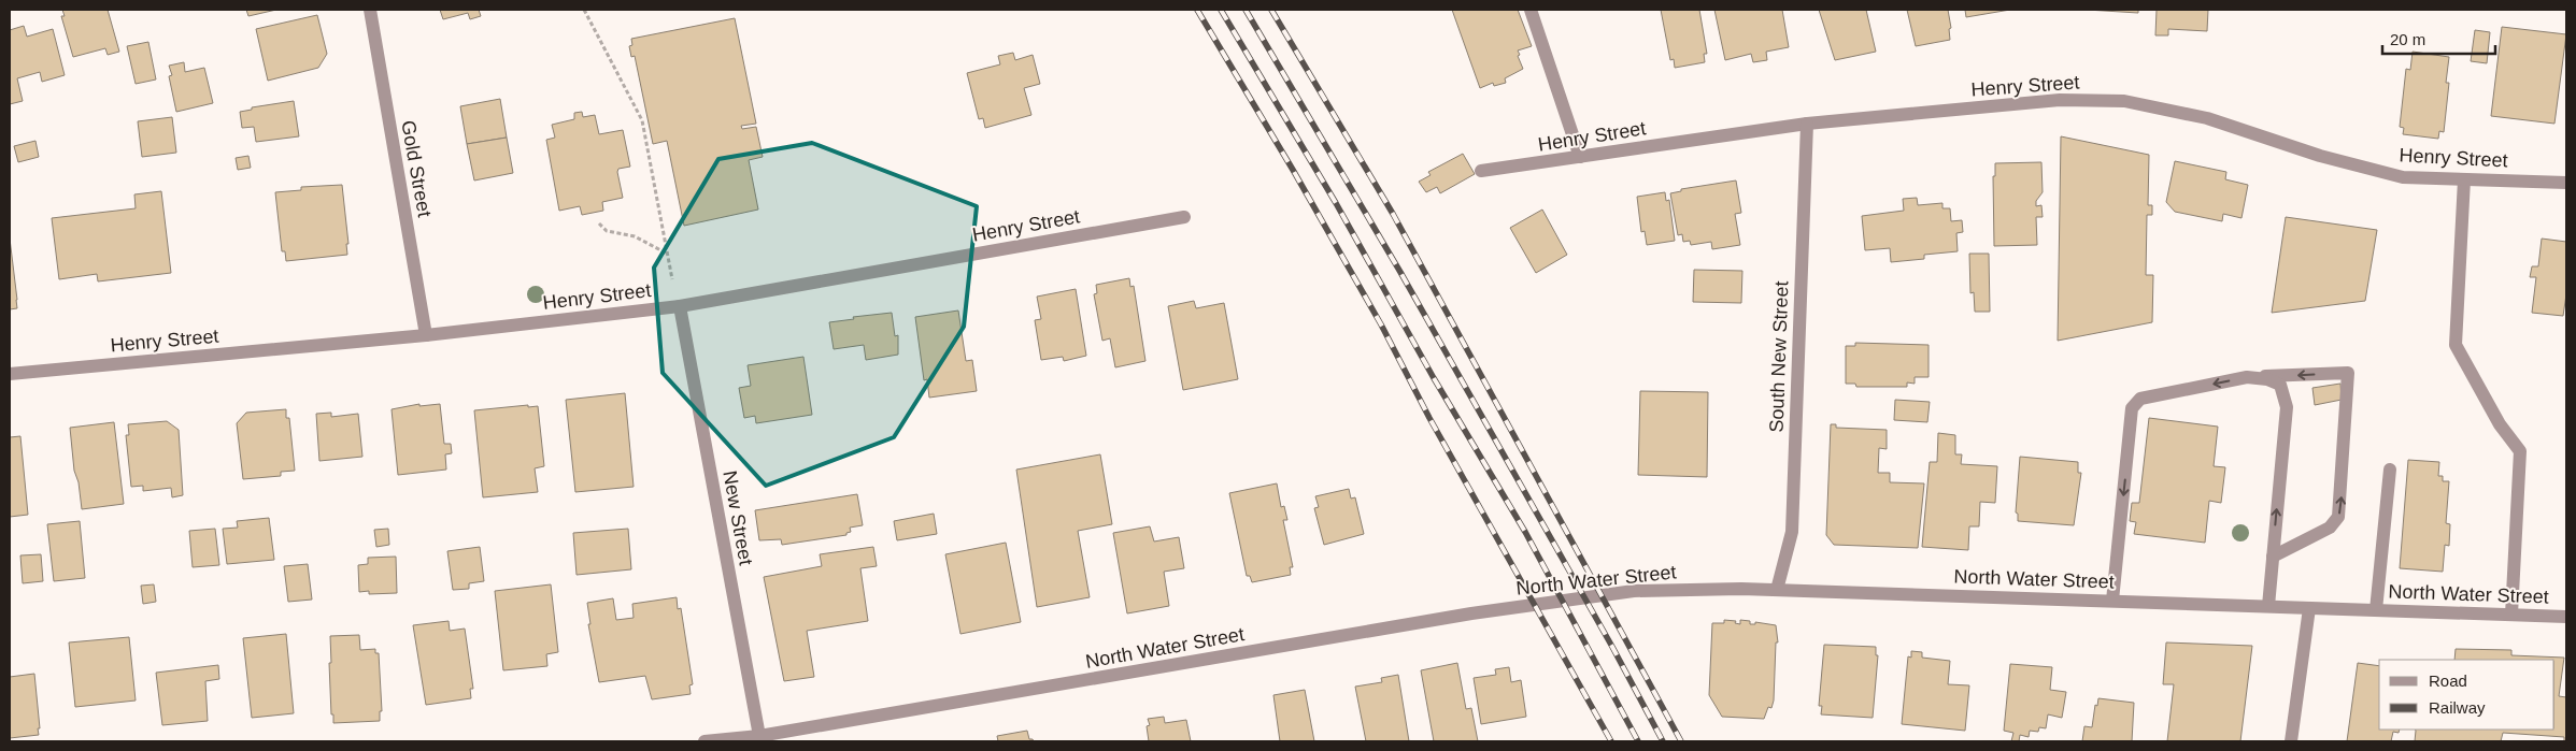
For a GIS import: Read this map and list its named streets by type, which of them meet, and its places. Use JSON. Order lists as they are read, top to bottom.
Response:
{
  "streets": {
    "street": [
      "Henry Street",
      "Gold Street",
      "South New Street",
      "New Street",
      "North Water Street"
    ]
  },
  "crossings": [
    ["Henry Street", "Gold Street"],
    ["Henry Street", "South New Street"],
    ["Henry Street", "New Street"],
    ["South New Street", "North Water Street"],
    ["New Street", "North Water Street"]
  ],
  "legend": ["Road", "Railway"],
  "scale_bar": "20 m"
}
